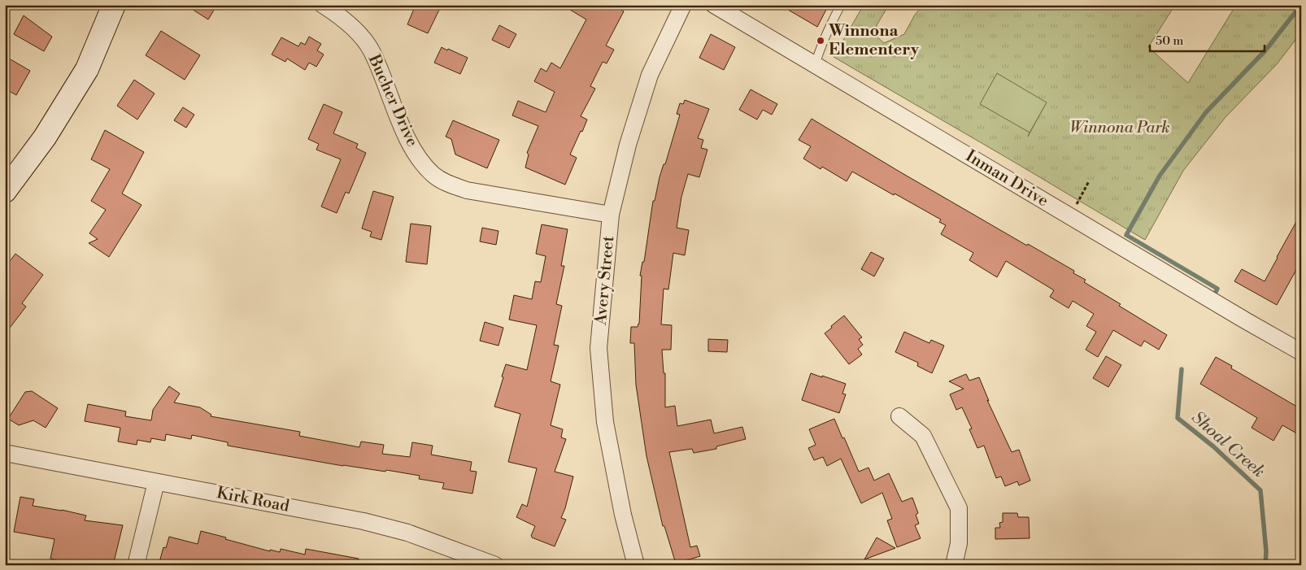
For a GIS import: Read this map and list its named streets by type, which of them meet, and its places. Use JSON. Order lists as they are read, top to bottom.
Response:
{
  "streets": {
    "street": [
      "Bucher Drive",
      "Inman Drive",
      "Avery Street",
      "Kirk Road"
    ]
  },
  "crossings": [
    ["Bucher Drive", "Avery Street"]
  ],
  "water": ["Shoal Creek"],
  "parks": ["Winnona Park"],
  "places": ["Winnona Elementery"],
  "scale_bar": "50 m"
}
